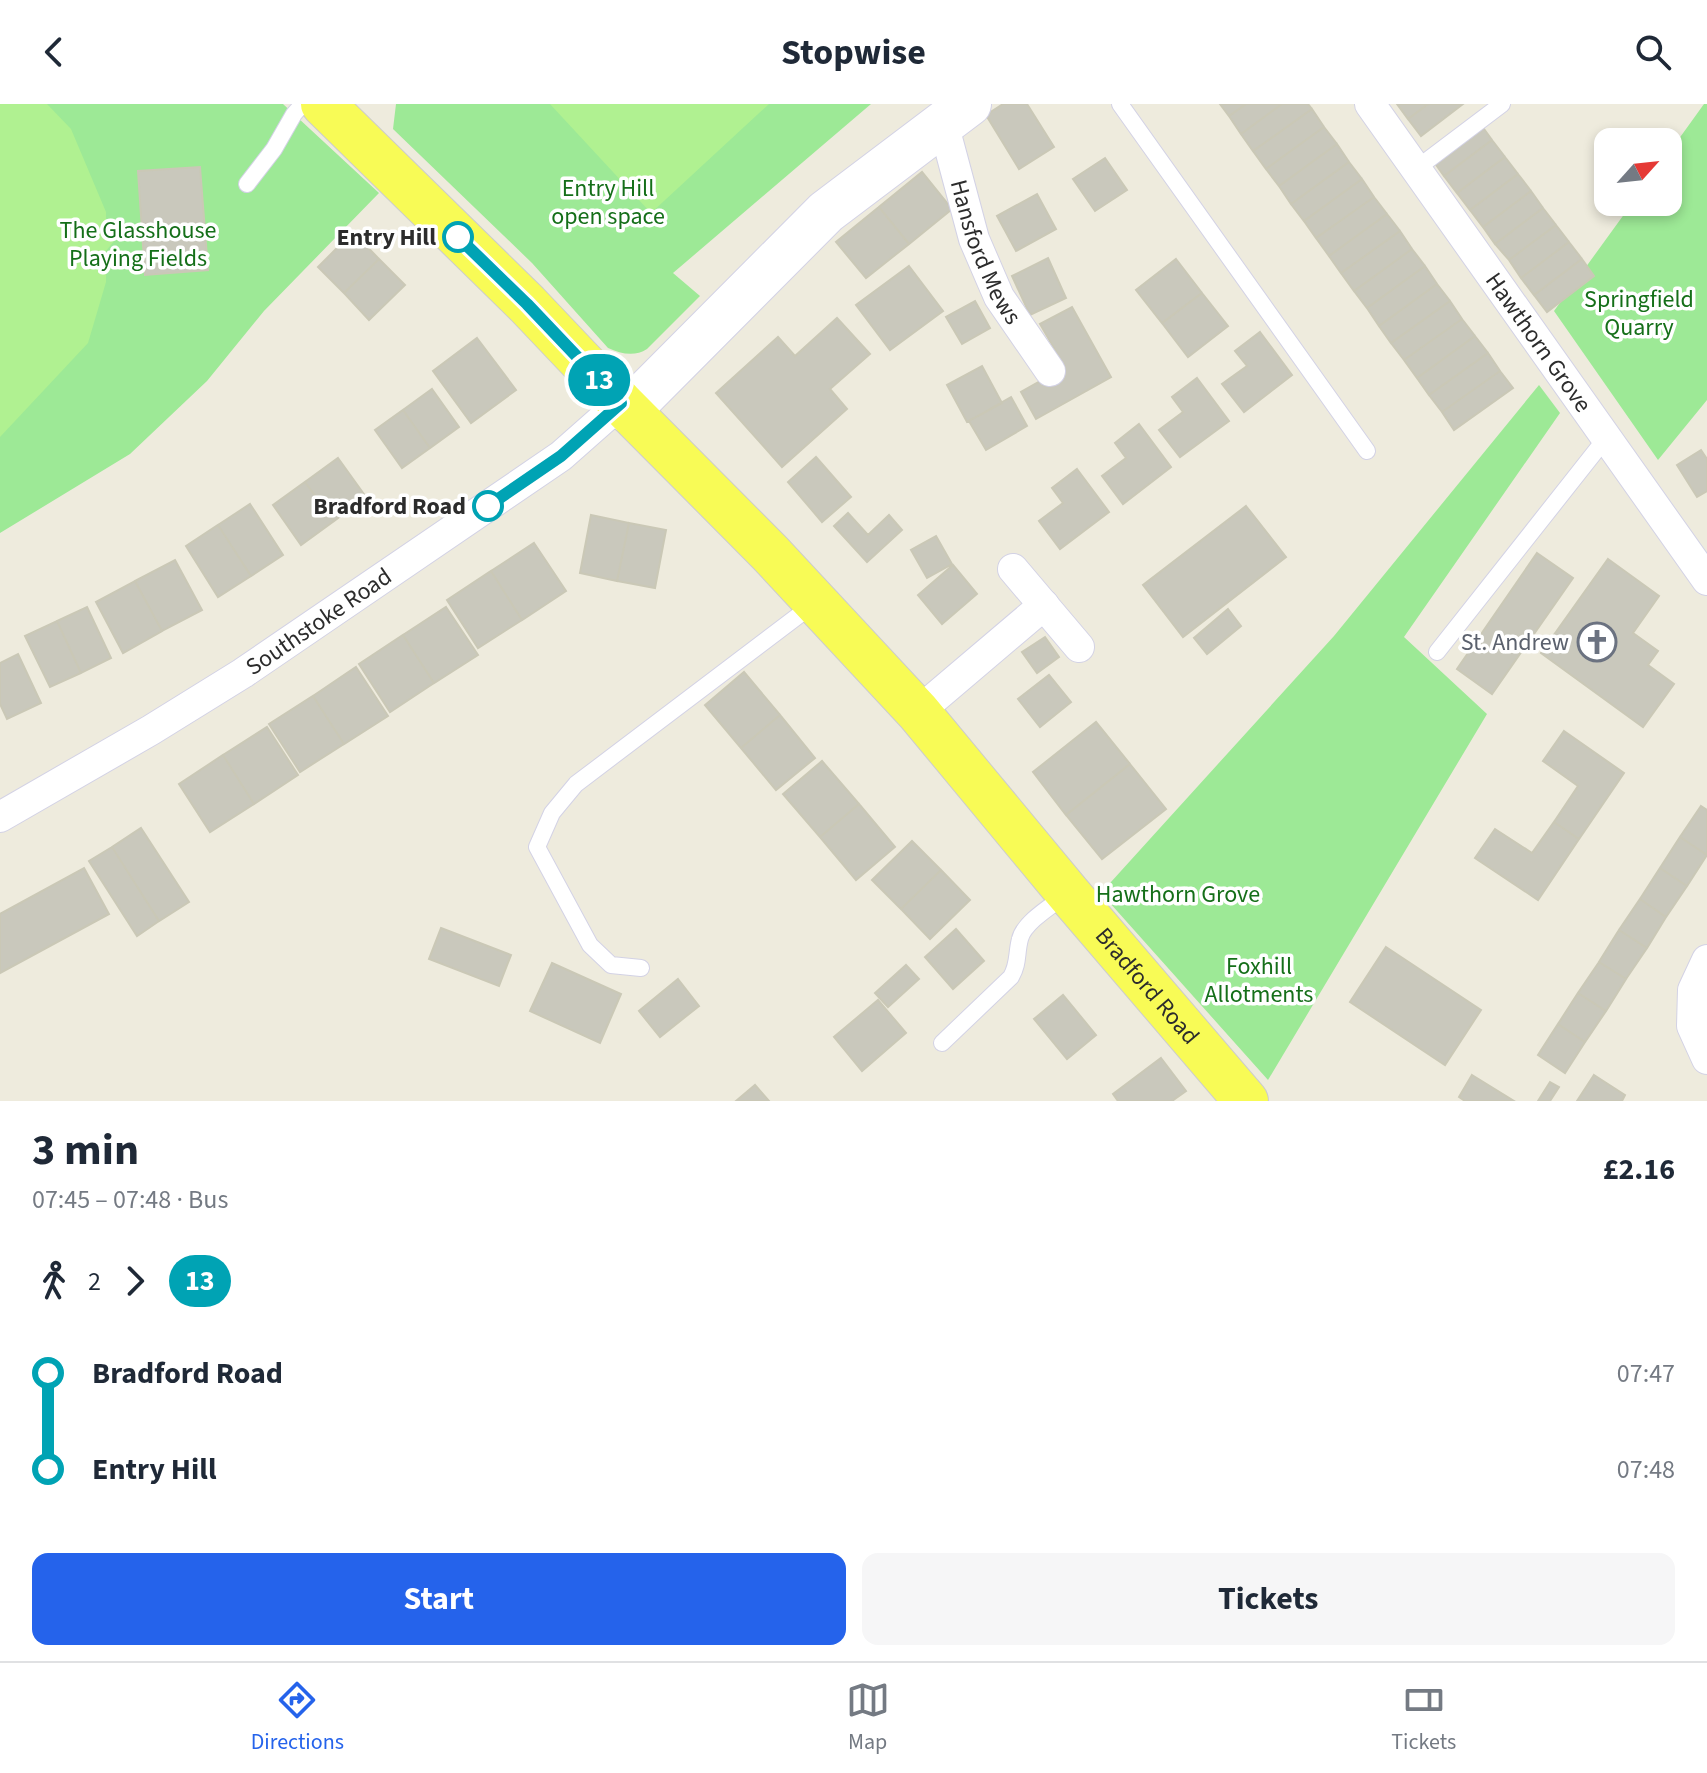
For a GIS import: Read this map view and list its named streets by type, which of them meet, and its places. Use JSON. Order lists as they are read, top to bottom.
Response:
{
  "streets": {
    "main road": ["Bradford Road"],
    "street": ["Hansford Mews", "Hawthorn Grove", "Southstoke Road"]
  },
  "crossings": [
    ["Southstoke Road", "Bradford Road"]
  ],
  "parks": [
    "Entry Hill open space",
    "The Glasshouse Playing Fields",
    "Springfield Quarry",
    "Hawthorn Grove",
    "Foxhill Allotments"
  ],
  "places": {
    "other": ["Entry Hill", "Bradford Road"],
    "church": ["St. Andrew"]
  },
  "lines": ["bus line 13"],
  "north": "top right",
  "page": {
    "header": "Stopwise",
    "on_map": "13",
    "heading": ["3 min", "07:45 – 07:48 · Bus", "£2.16"],
    "legs": ["2", "13"],
    "list": [
      {
        "name": "Bradford Road",
        "value": "07:47"
      },
      {
        "name": "Entry Hill",
        "value": "07:48"
      }
    ],
    "buttons": ["Start", "Tickets"],
    "tabs": ["Directions", "Map", "Tickets"]
  }
}
